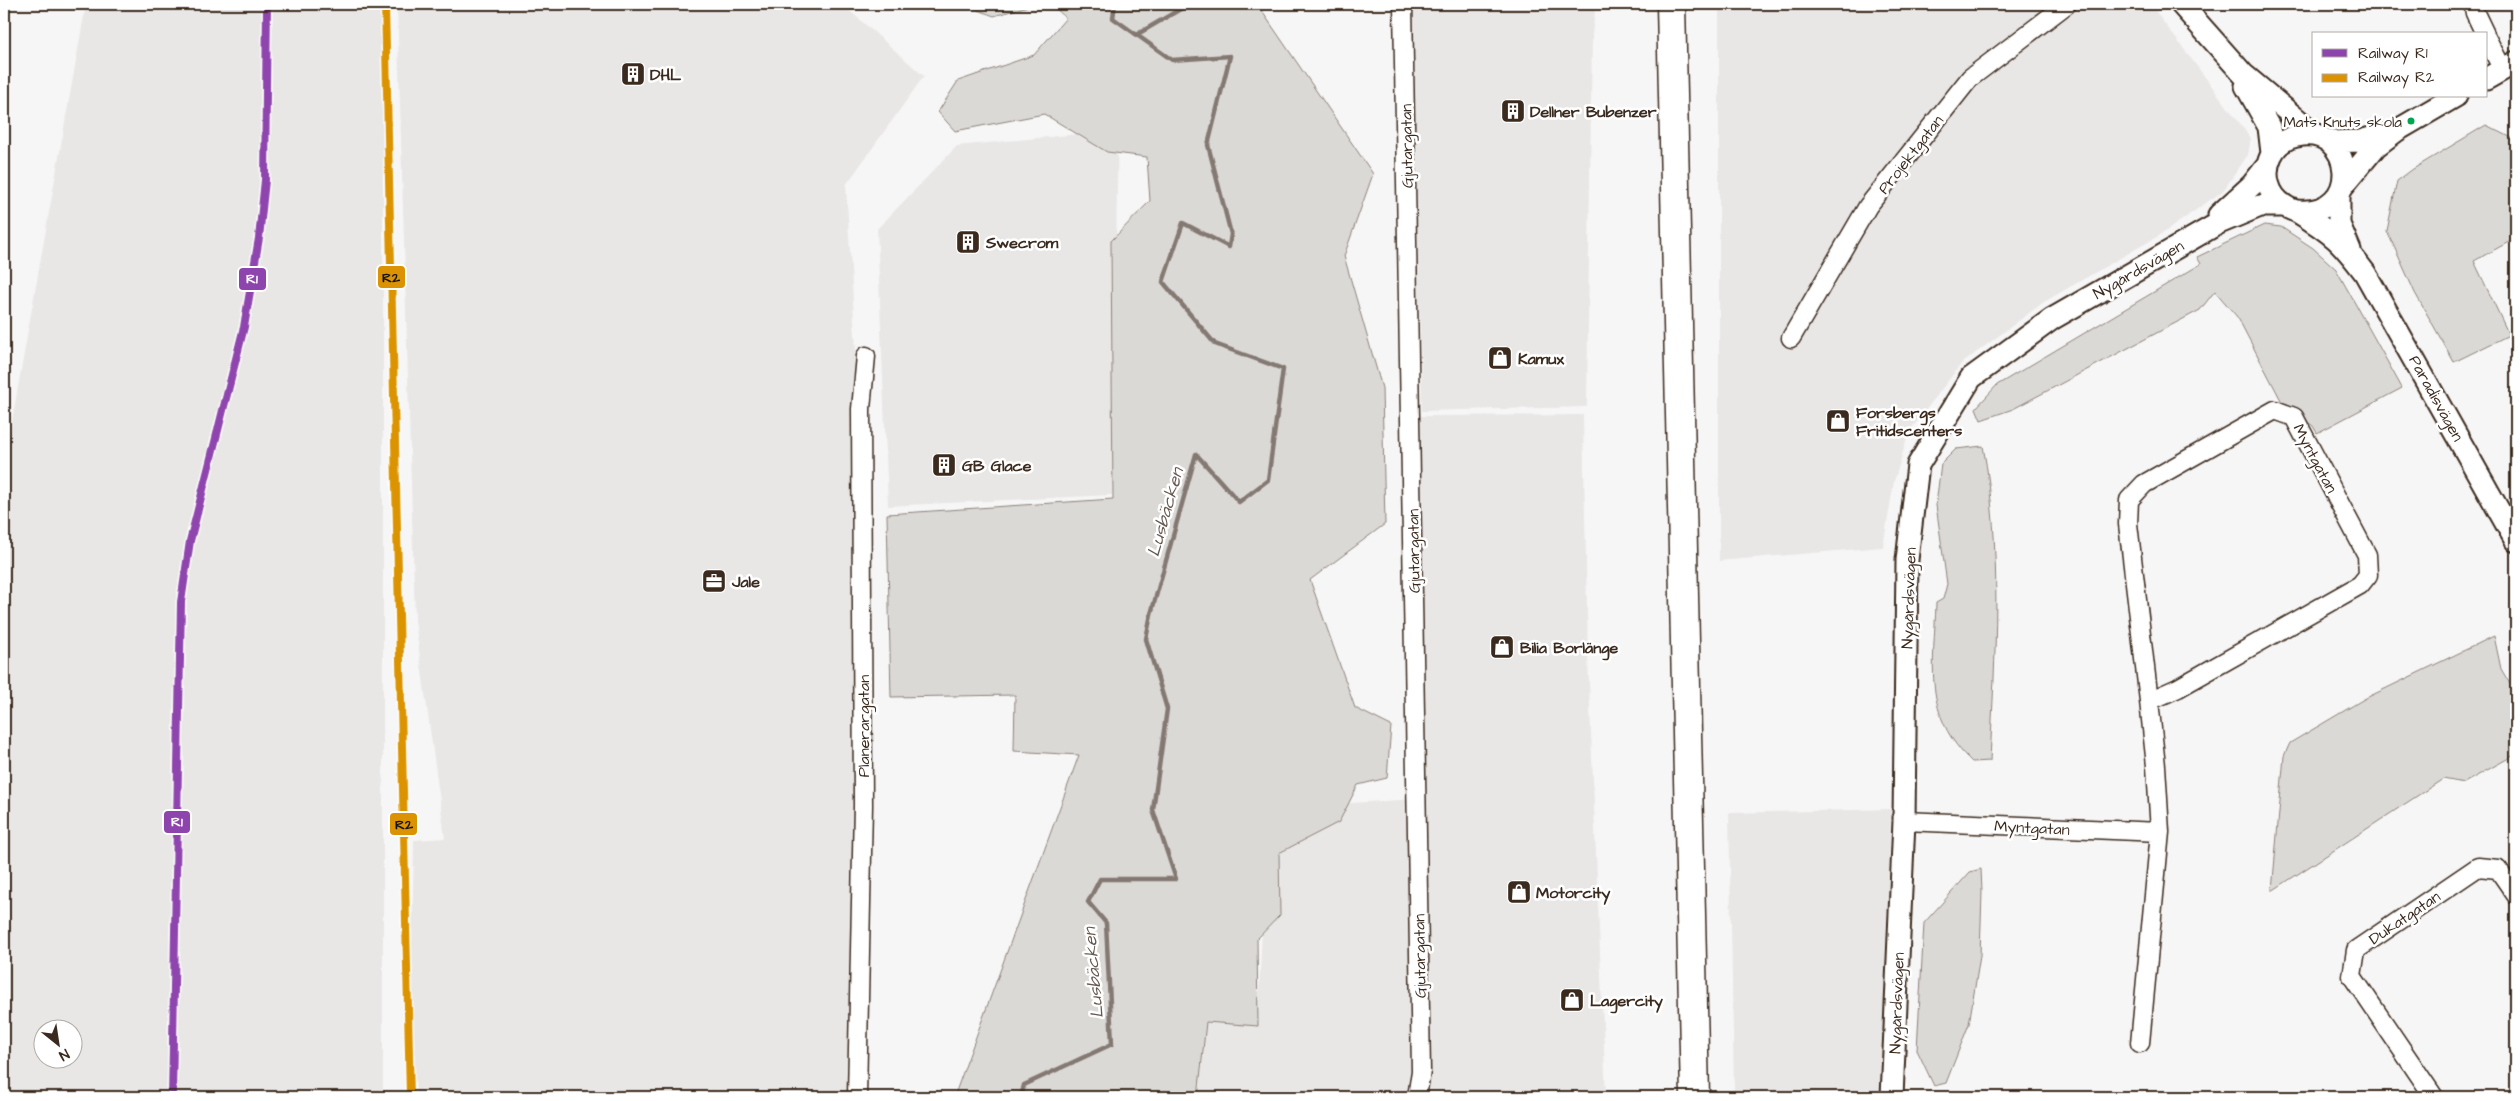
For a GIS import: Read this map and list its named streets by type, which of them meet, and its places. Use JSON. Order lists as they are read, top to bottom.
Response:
{
  "streets": {
    "street": [
      "Gjutargatan",
      "Projektgatan",
      "Nygårdsvägen",
      "Paradisvägen",
      "Myntgatan",
      "Planerargatan",
      "Dukatgatan"
    ]
  },
  "crossings": [
    ["Nygårdsvägen", "Paradisvägen"],
    ["Nygårdsvägen", "Myntgatan"]
  ],
  "water": ["Lusbäcken"],
  "places": {
    "building": [
      "DHL",
      "Dellner Bubenzer",
      "Swecrom",
      "GB Glace"
    ],
    "other": ["Mats Knuts skola"],
    "shop": [
      "Kamux",
      "Forsbergs Fritidscenters",
      "Bilia Borlänge",
      "Motorcity",
      "Lagercity"
    ],
    "office": ["Jale"]
  },
  "lines": ["rail line R1", "rail line R2"],
  "legend": ["Railway R1", "Railway R2"],
  "north": "bottom right"
}
